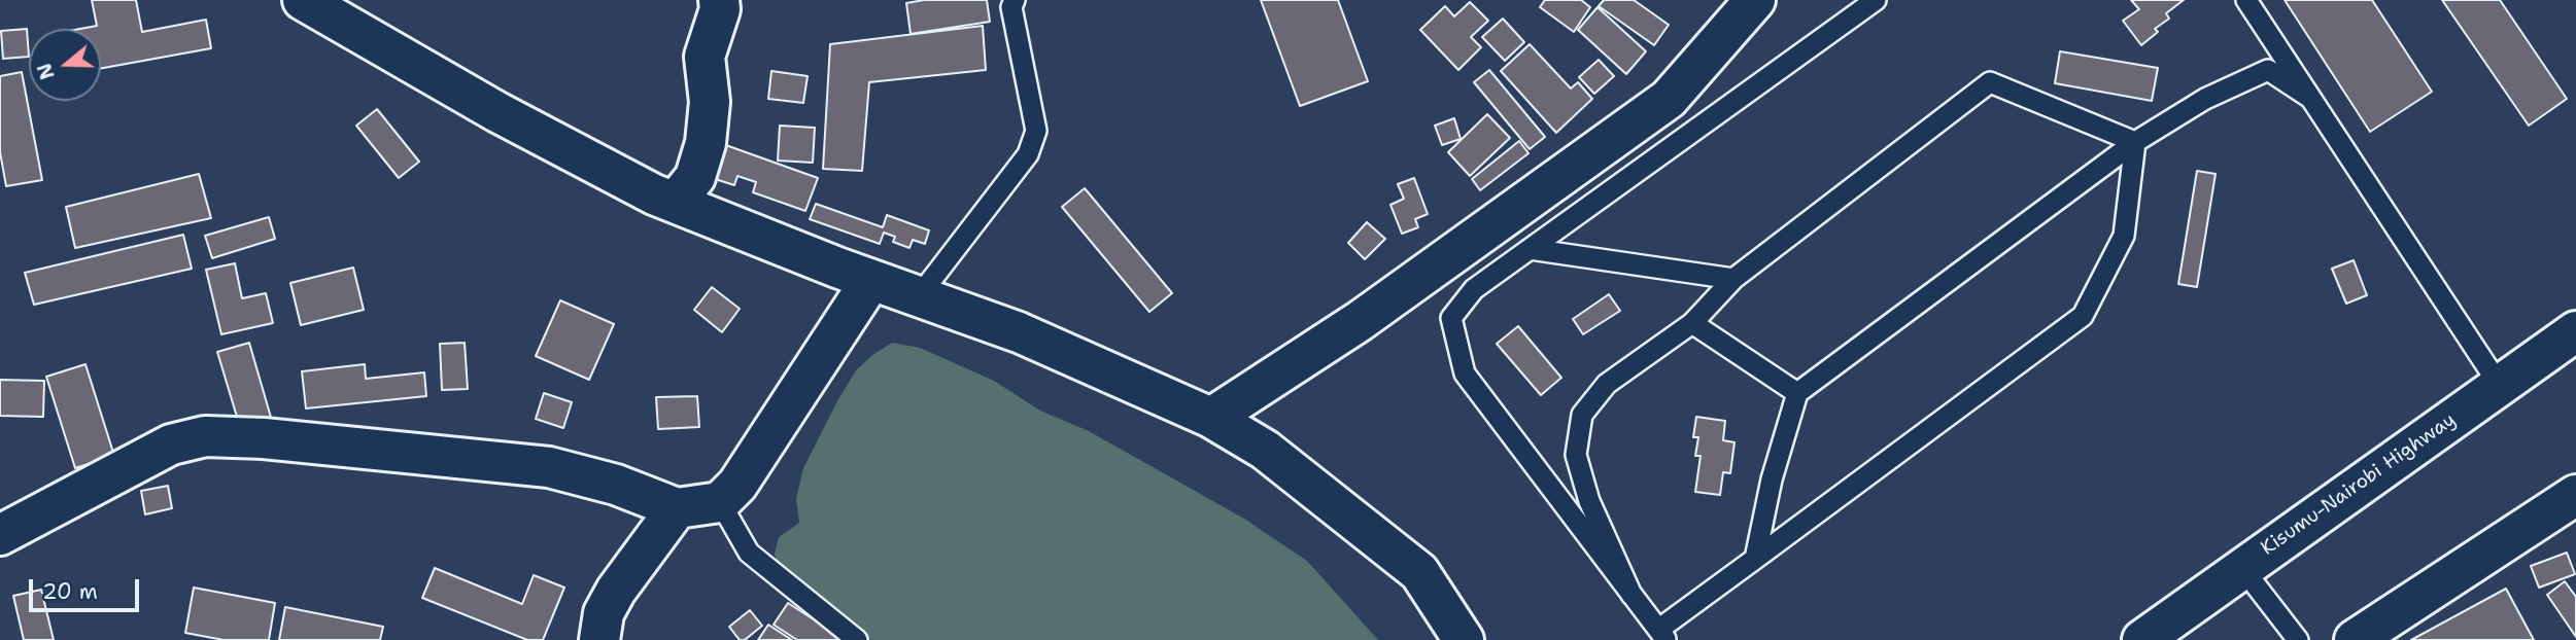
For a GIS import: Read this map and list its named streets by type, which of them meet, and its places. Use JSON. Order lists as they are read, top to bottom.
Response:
{
  "streets": {
    "main road": ["Kisumu-Nairobi Highway"]
  },
  "scale_bar": "20 m",
  "north": "left"
}
